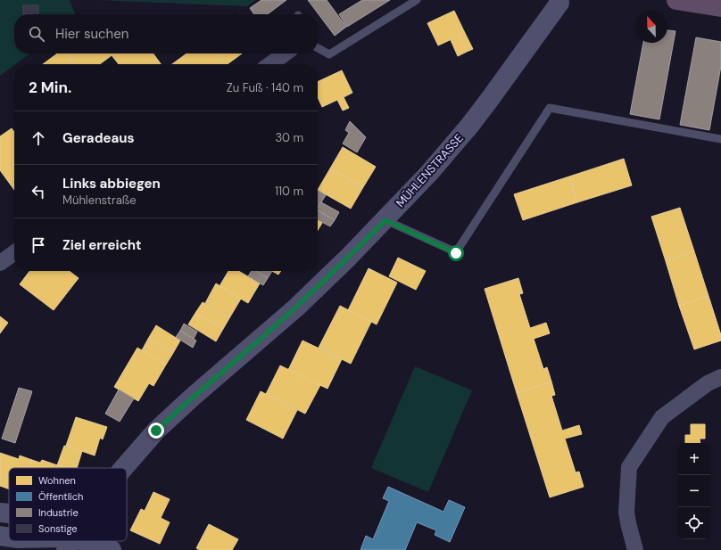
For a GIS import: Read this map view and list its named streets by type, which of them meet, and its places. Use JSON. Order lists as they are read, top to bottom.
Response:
{
  "streets": {
    "street": ["MÜHLENSTRASSE"]
  },
  "legend": [
    "Wohnen",
    "Öffentlich",
    "Industrie",
    "Sonstige"
  ],
  "north": "top",
  "page": {
    "search": "Hier suchen",
    "heading": ["2 Min.", "Zu Fuß · 140 m"],
    "list": [
      ["Geradeaus", "30 m"],
      ["Links abbiegen", "Mühlenstraße", "110 m"],
      "Ziel erreicht"
    ],
    "map_buttons": ["+", "−"]
  }
}
